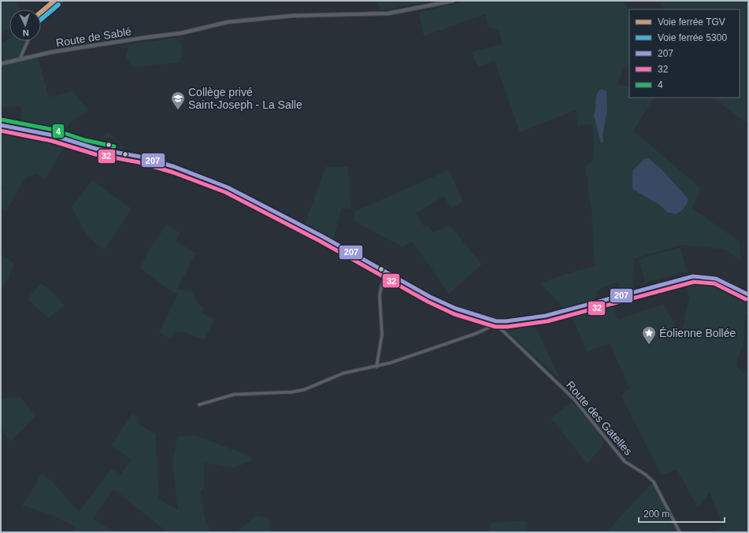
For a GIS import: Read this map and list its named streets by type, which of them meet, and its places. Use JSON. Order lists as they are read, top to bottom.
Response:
{
  "streets": {
    "street": ["Route de Sablé", "Route des Gatelles"]
  },
  "places": {
    "school or university": ["Collège privé Saint-Joseph - La Salle"],
    "place": ["Éolienne Bollée"]
  },
  "lines": [
    "rail line TGV",
    "rail line 5300",
    "transit line 4",
    "transit line 207",
    "transit line 32"
  ],
  "legend": [
    "Voie ferrée TGV",
    "Voie ferrée 5300",
    "207",
    "32",
    "4"
  ],
  "scale_bar": "200 m",
  "north": "bottom"
}
